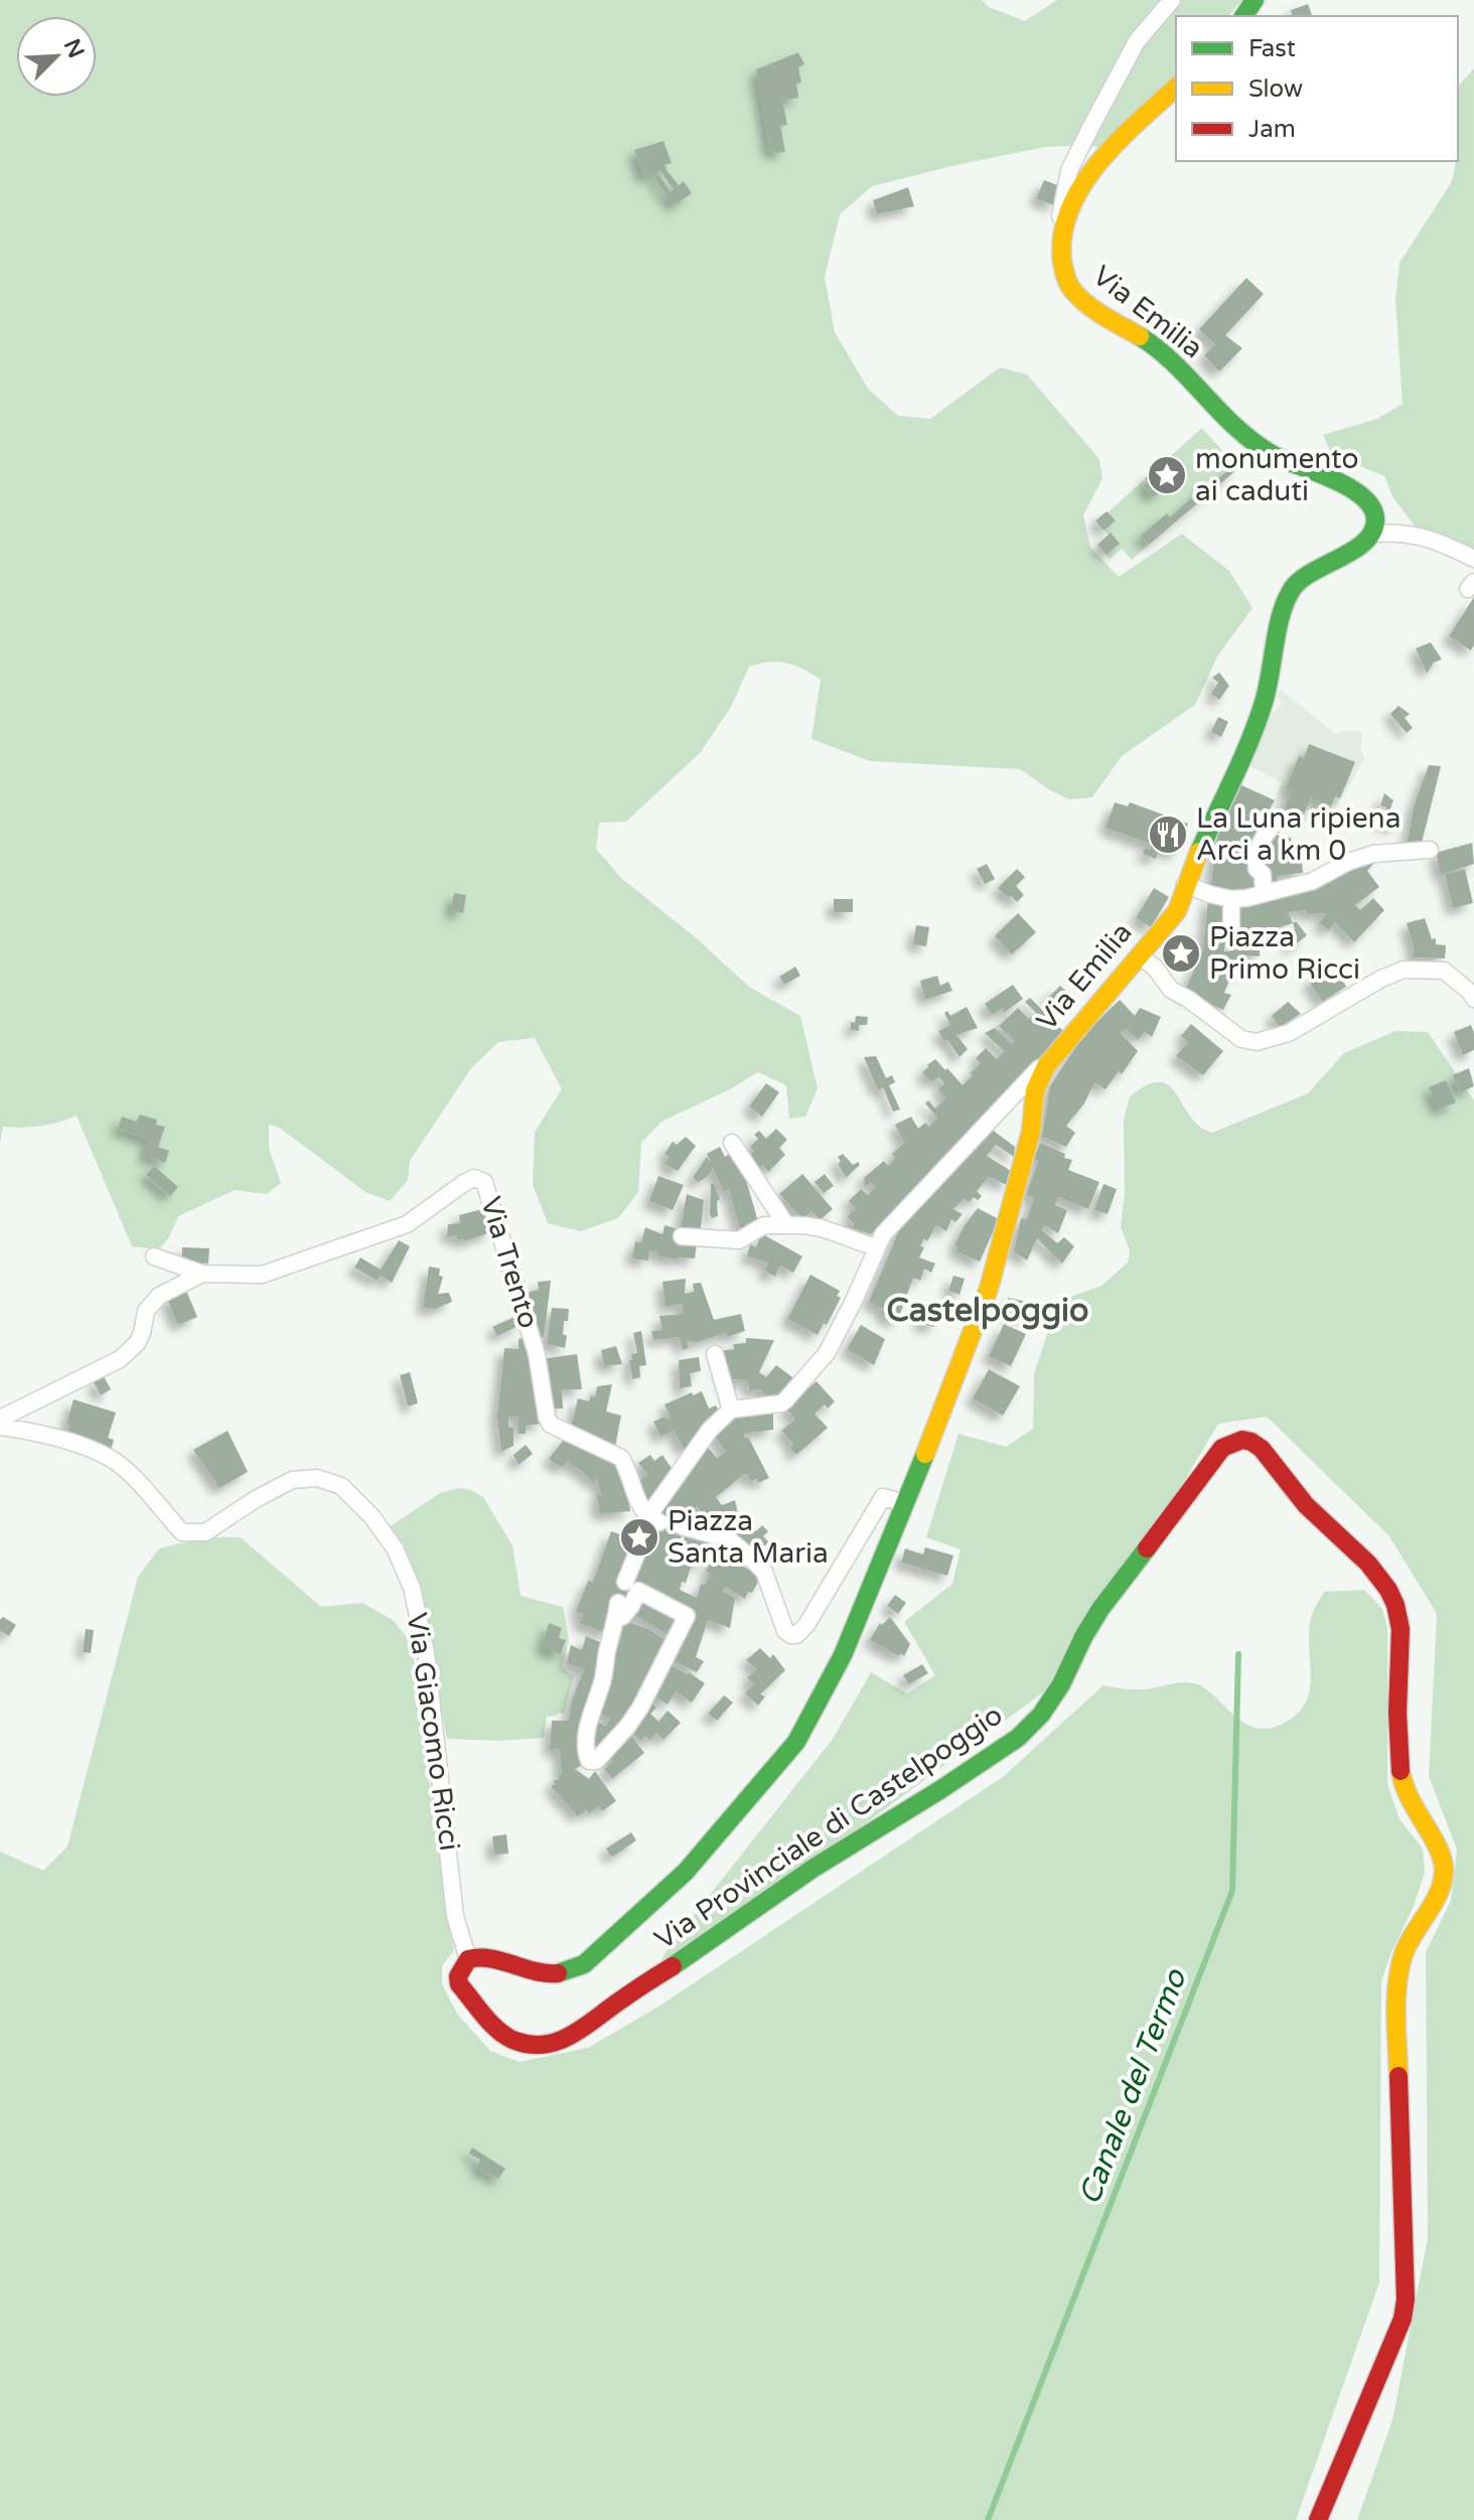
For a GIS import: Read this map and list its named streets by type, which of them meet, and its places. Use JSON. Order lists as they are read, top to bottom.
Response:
{
  "streets": {
    "main road": ["Via Emilia", "Via Provinciale di Castelpoggio"],
    "street": ["Via Trento", "Via Giacomo Ricci"]
  },
  "crossings": [
    ["Via Emilia", "Via Provinciale di Castelpoggio"],
    ["Via Giacomo Ricci", "Via Provinciale di Castelpoggio"]
  ],
  "districts": ["Castelpoggio"],
  "water": ["Canale del Termo"],
  "places": {
    "place": ["monumento ai caduti", "Piazza Primo Ricci", "Piazza Santa Maria"],
    "restaurant": ["La Luna ripiena Arci a km 0"]
  },
  "legend": ["Fast", "Slow", "Jam"],
  "north": "top right"
}
